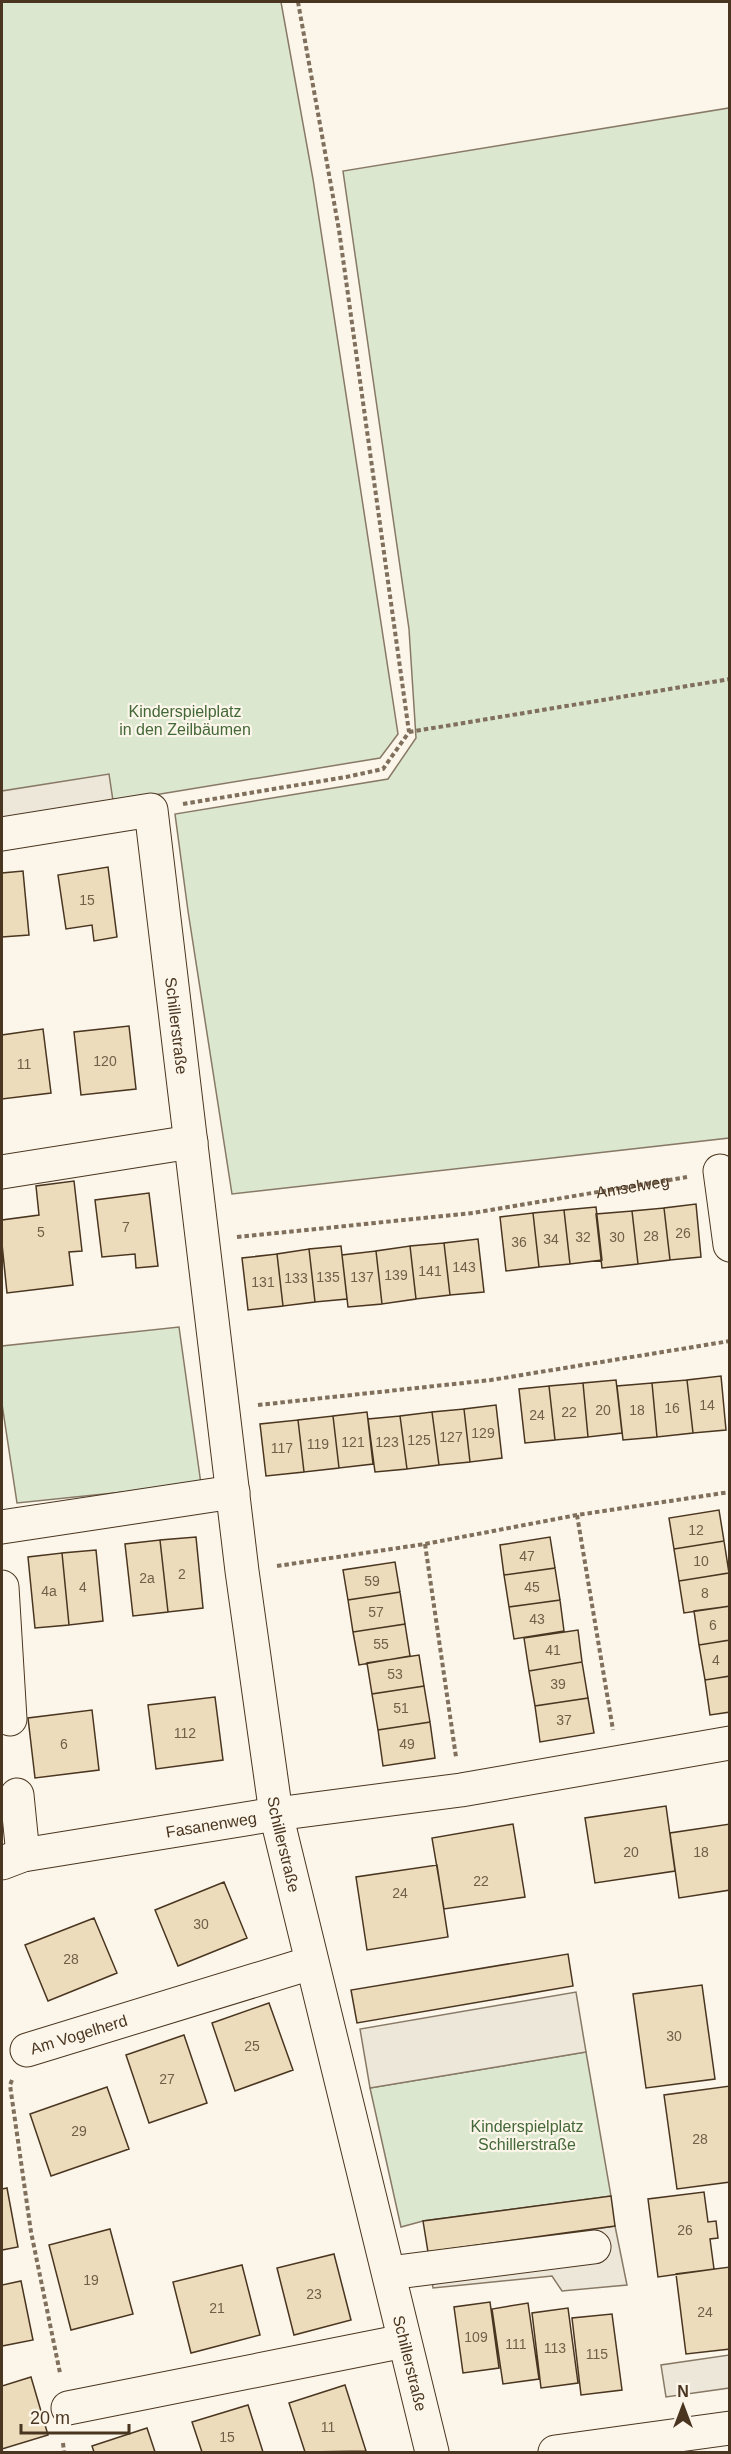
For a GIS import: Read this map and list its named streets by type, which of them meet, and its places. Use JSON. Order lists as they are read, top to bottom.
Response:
{
  "streets": {
    "street": ["Schillerstraße", "Fasanenweg", "Am Vogelherd"],
    "path": ["Amselweg"]
  },
  "crossings": [
    ["Schillerstraße", "Amselweg"],
    ["Schillerstraße", "Fasanenweg"],
    ["Schillerstraße", "Am Vogelherd"]
  ],
  "parks": ["Kinderspielplatz in den Zeilbäumen", "Kinderspielplatz Schillerstraße"],
  "house_numbers": [
    "15",
    "120",
    "11",
    "7",
    "5",
    "26",
    "28",
    "32",
    "30",
    "34",
    "36",
    "143",
    "141",
    "139",
    "135",
    "137",
    "133",
    "131",
    "14",
    "16",
    "20",
    "18",
    "22",
    "24",
    "129",
    "127",
    "125",
    "121",
    "123",
    "119",
    "117",
    "12",
    "47",
    "10",
    "2",
    "2a",
    "59",
    "4",
    "45",
    "4a",
    "8",
    "57",
    "43",
    "6",
    "55",
    "41",
    "4",
    "53",
    "39",
    "51",
    "37",
    "112",
    "6",
    "49",
    "20",
    "18",
    "22",
    "24",
    "30",
    "28",
    "30",
    "25",
    "27",
    "29",
    "28",
    "26",
    "19",
    "23",
    "21",
    "24",
    "109",
    "111",
    "113",
    "115",
    "11",
    "15"
  ],
  "scale_bar": "20 m",
  "north": "top"
}
